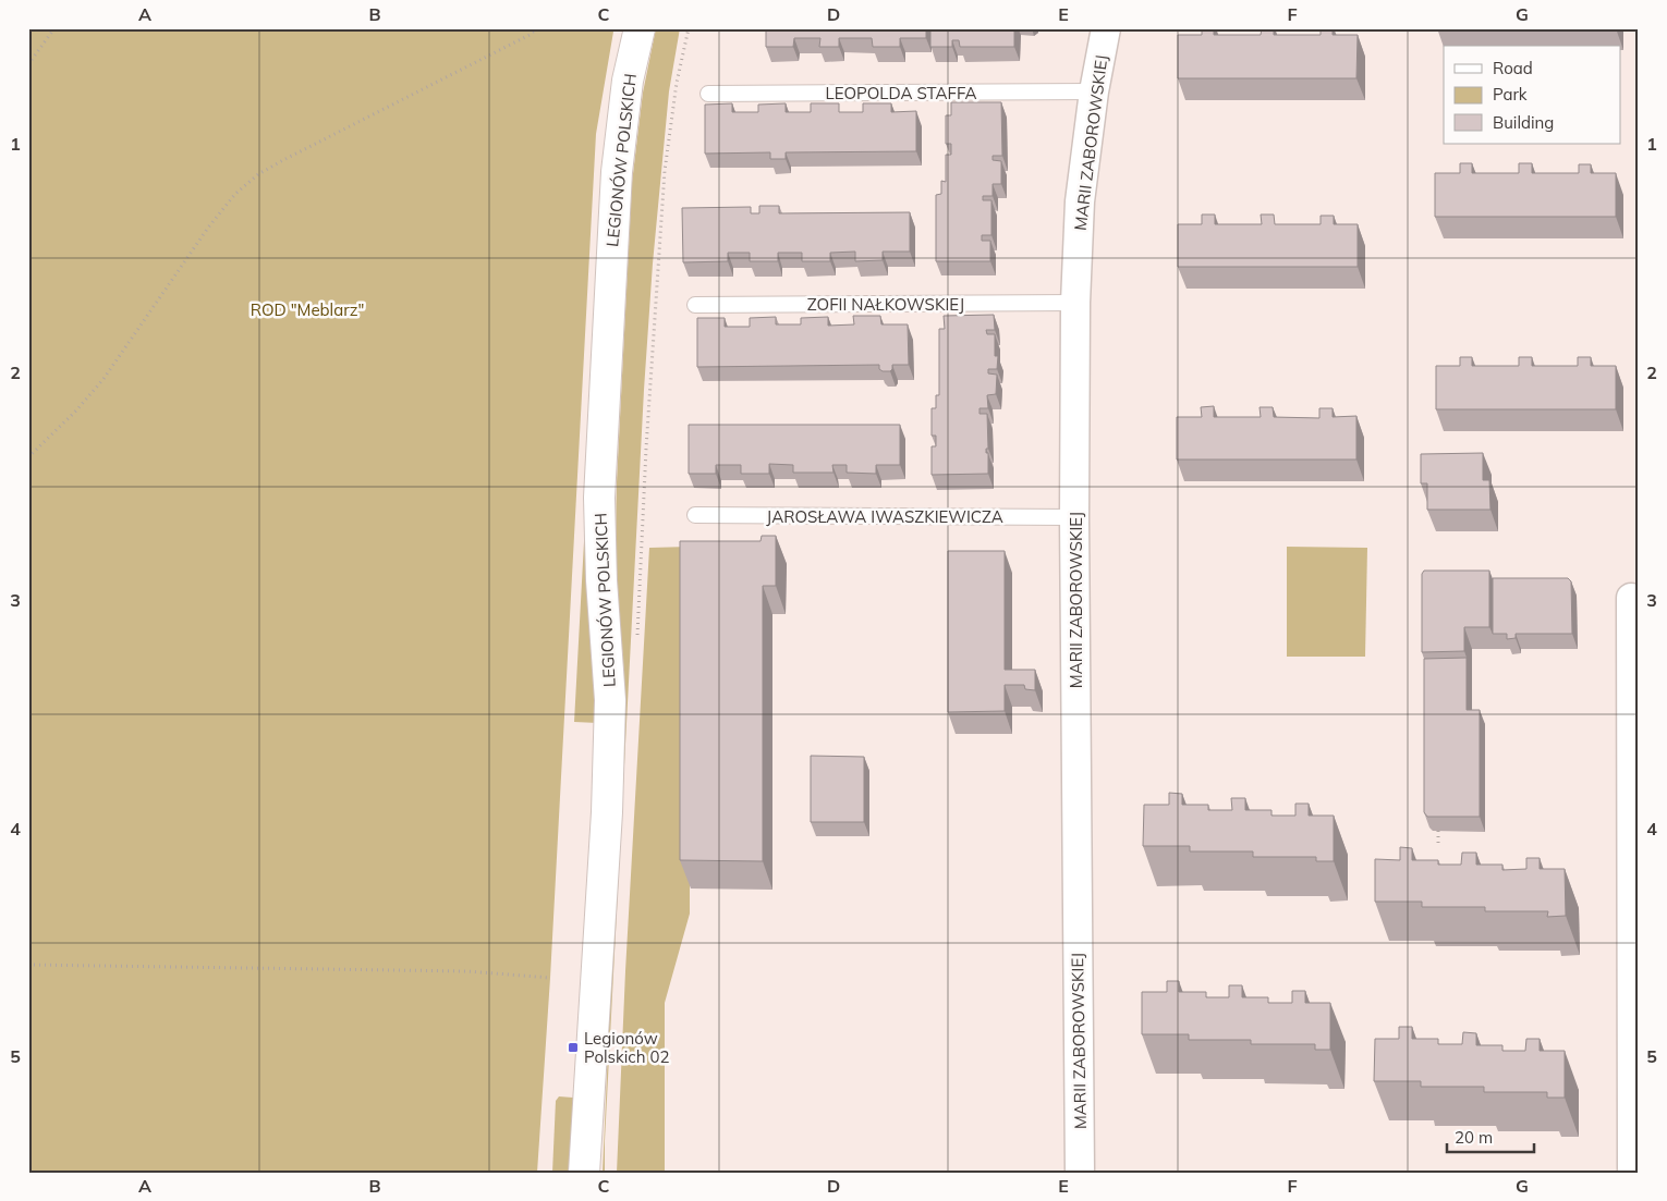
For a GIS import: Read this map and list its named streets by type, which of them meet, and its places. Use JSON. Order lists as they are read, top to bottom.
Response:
{
  "streets": {
    "street": ["MARII ZABOROWSKIEJ", "LEGIONÓW POLSKICH"],
    "lane": ["LEOPOLDA STAFFA", "ZOFII NAŁKOWSKIEJ", "JAROSŁAWA IWASZKIEWICZA"]
  },
  "crossings": [
    ["LEOPOLDA STAFFA", "MARII ZABOROWSKIEJ"],
    ["MARII ZABOROWSKIEJ", "ZOFII NAŁKOWSKIEJ"],
    ["MARII ZABOROWSKIEJ", "JAROSŁAWA IWASZKIEWICZA"]
  ],
  "parks": ["ROD \"Meblarz\""],
  "places": {
    "transit": ["Legionów Polskich 02"]
  },
  "legend": ["Road", "Park", "Building"],
  "scale_bar": "20 m",
  "grid": {
    "columns": [
      "A",
      "B",
      "C",
      "D",
      "E",
      "F",
      "G"
    ],
    "rows": [
      "1",
      "2",
      "3",
      "4",
      "5"
    ]
  }
}
